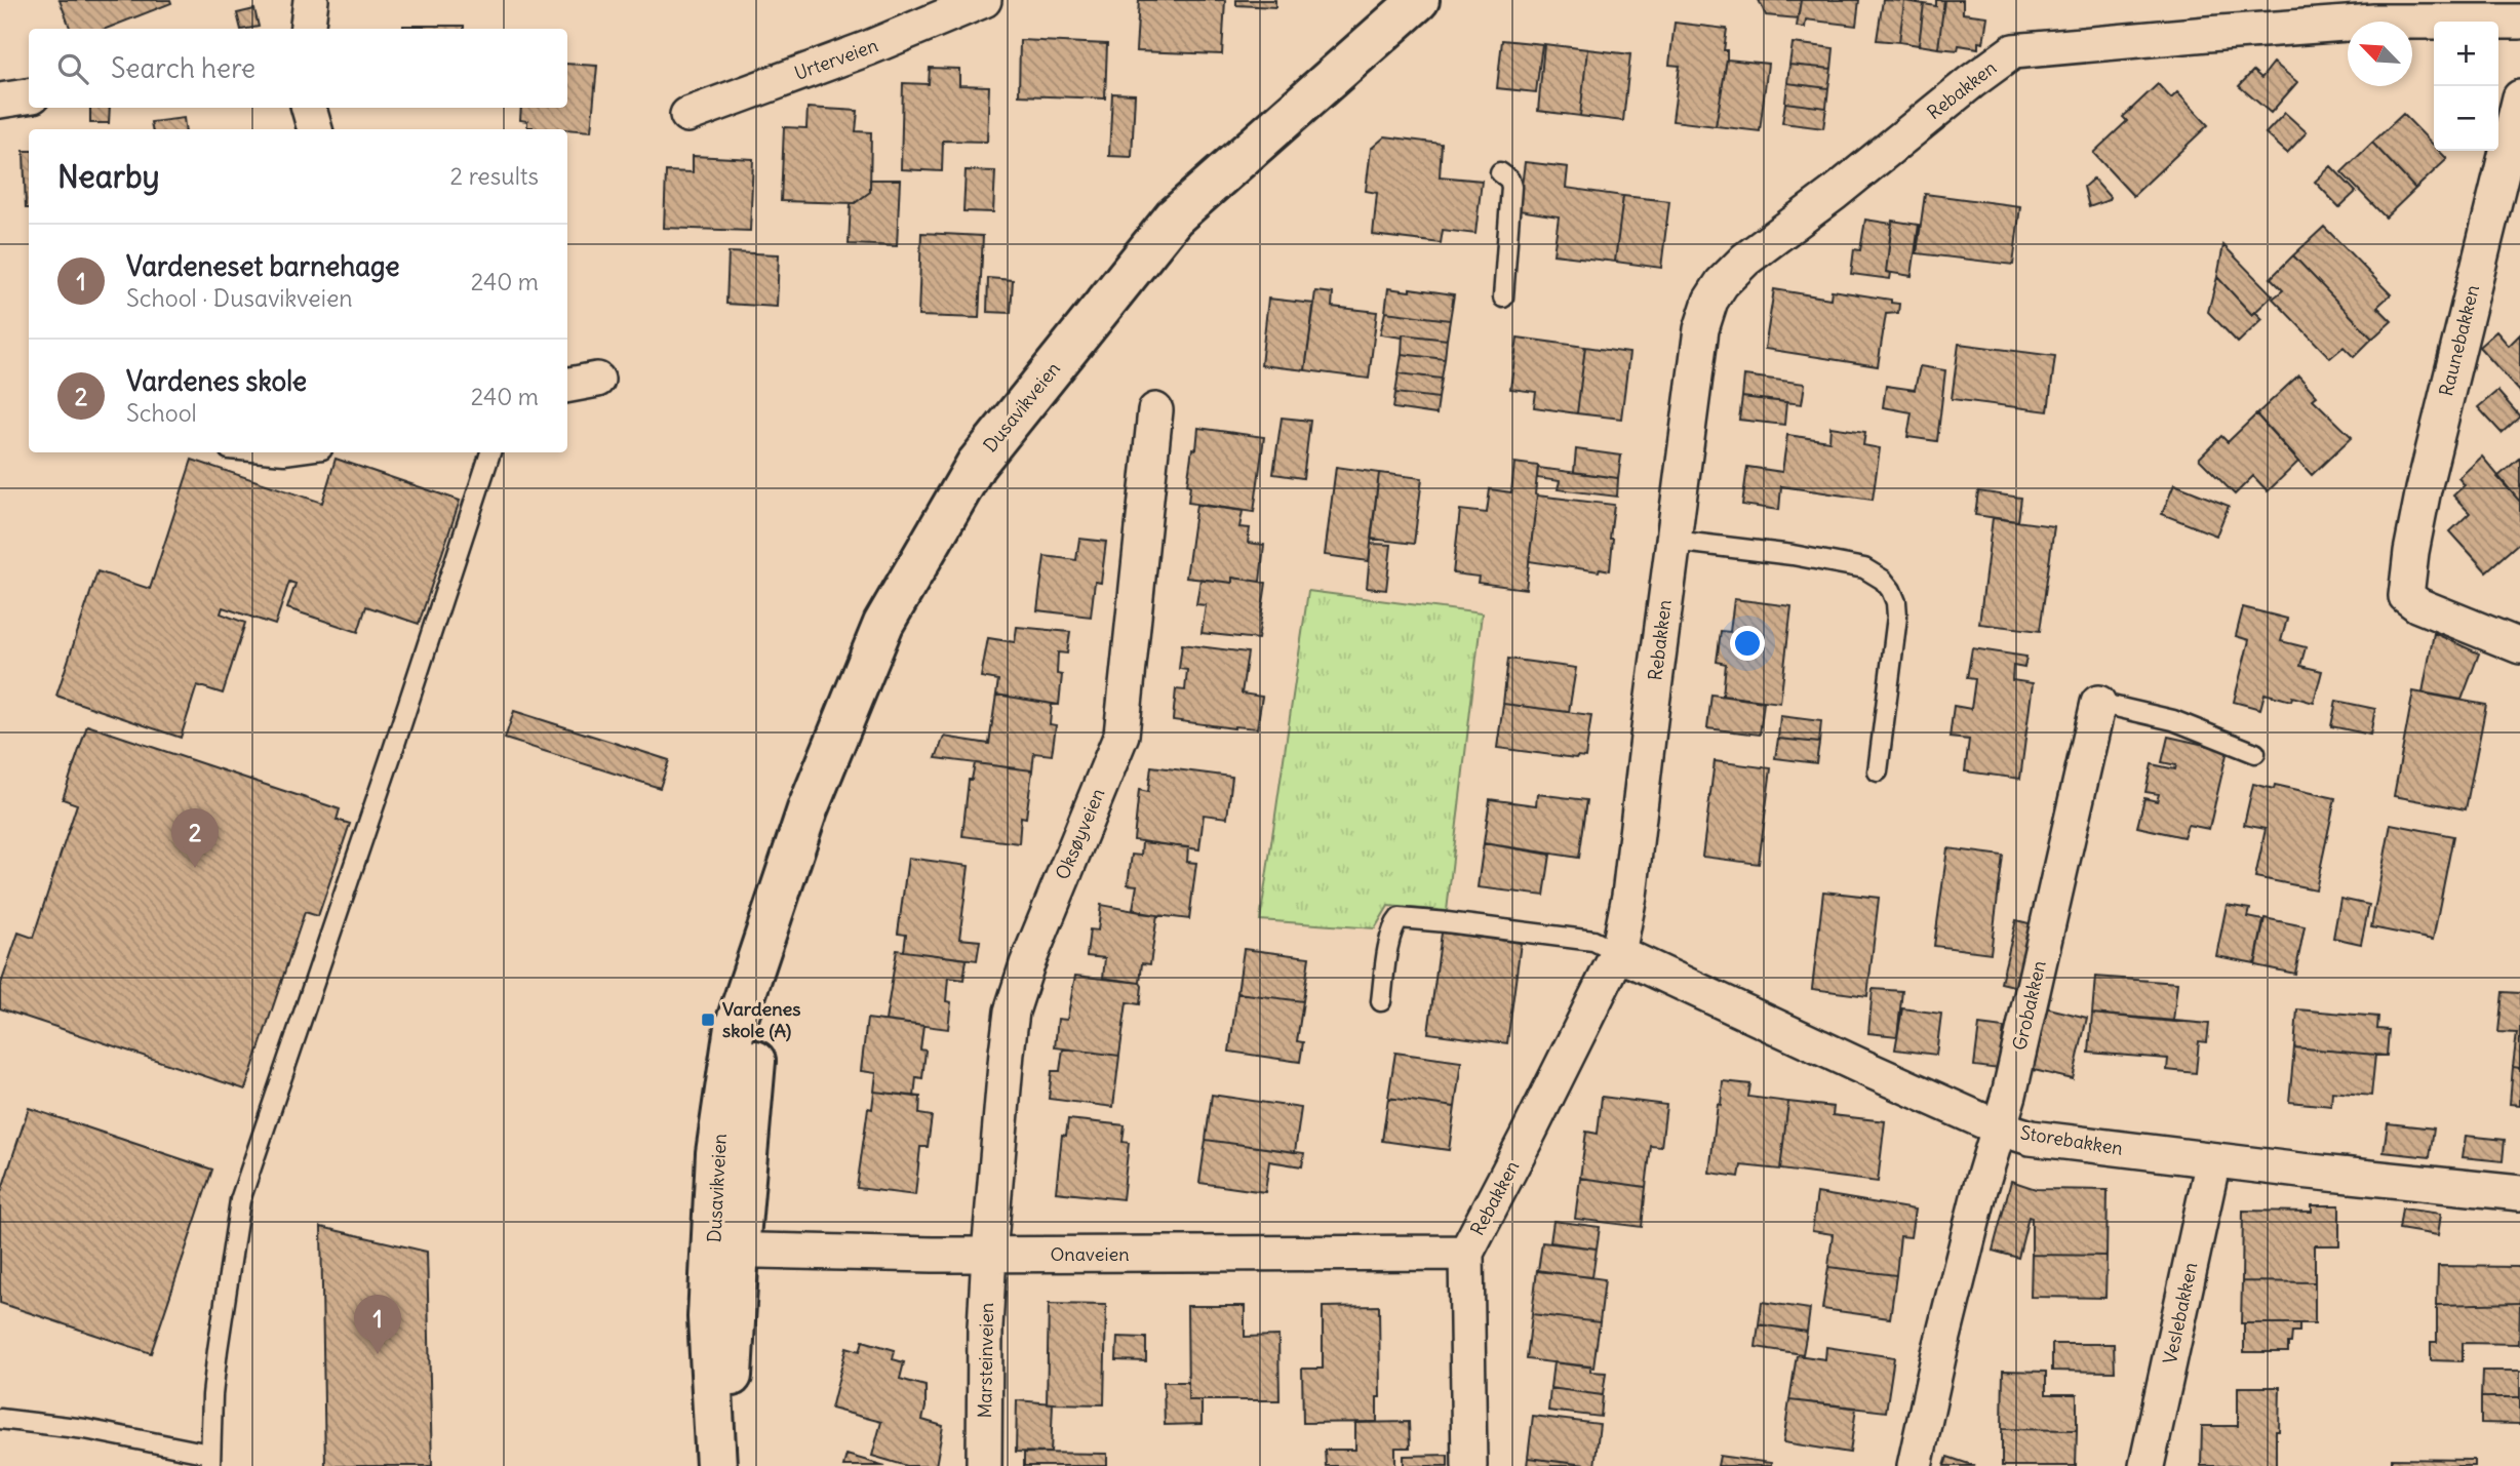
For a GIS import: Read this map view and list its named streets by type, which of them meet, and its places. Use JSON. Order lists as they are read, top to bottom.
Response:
{
  "streets": {
    "main road": ["Dusavikveien"],
    "street": [
      "Urterveien",
      "Rebakken",
      "Raunebakken",
      "Oksøyveien",
      "Grobakken",
      "Storebakken",
      "Onaveien",
      "Veslebakken",
      "Marsteinveien"
    ]
  },
  "crossings": [
    ["Rebakken", "Storebakken"],
    ["Rebakken", "Onaveien"],
    ["Dusavikveien", "Onaveien"],
    ["Oksøyveien", "Onaveien"],
    ["Oksøyveien", "Marsteinveien"],
    ["Grobakken", "Storebakken"],
    ["Storebakken", "Veslebakken"],
    ["Onaveien", "Marsteinveien"]
  ],
  "places": {
    "transit": ["Vardenes skole (A)"]
  },
  "north": "top left",
  "page": {
    "map_buttons": ["+", "−"],
    "search": "Search here",
    "heading": ["Nearby", "2 results"],
    "list": [
      {
        "mark": "1",
        "name": "Vardeneset barnehage",
        "note": "School · Dusavikveien",
        "value": "240 m"
      },
      {
        "mark": "2",
        "name": "Vardenes skole",
        "note": "School",
        "value": "240 m"
      }
    ],
    "pins": ["2", "1"]
  }
}
